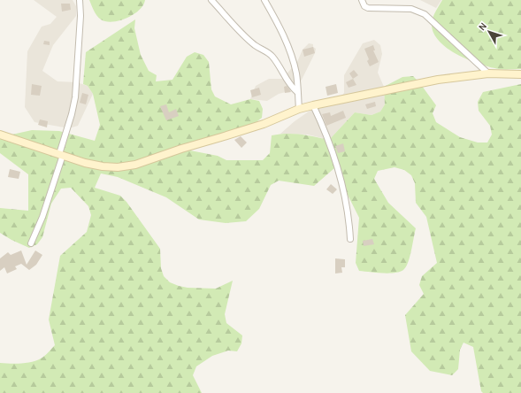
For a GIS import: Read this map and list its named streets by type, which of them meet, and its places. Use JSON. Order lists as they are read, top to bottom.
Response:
{
  "north": "top left"
}
